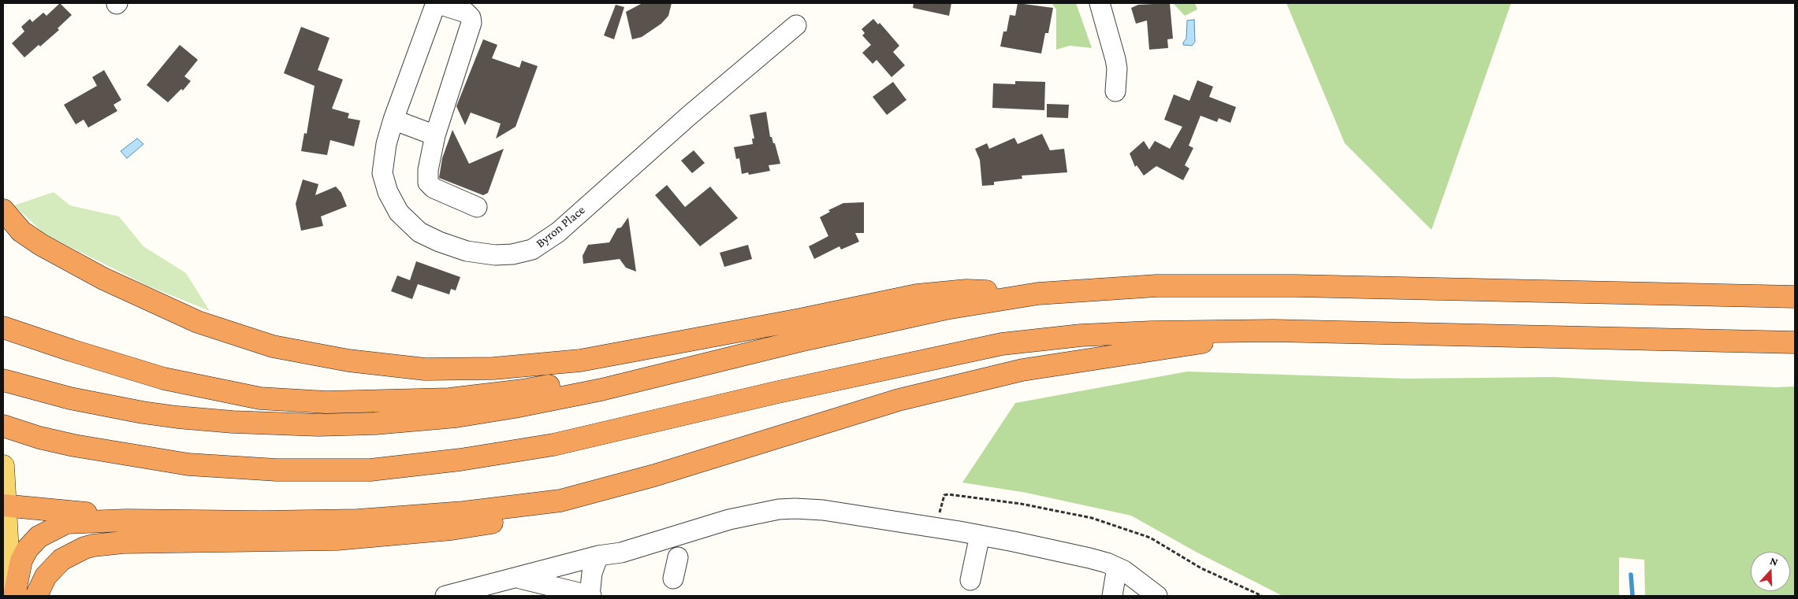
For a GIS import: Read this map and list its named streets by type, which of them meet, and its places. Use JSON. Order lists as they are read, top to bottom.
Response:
{
  "streets": {
    "street": ["Byron Place"]
  },
  "north": "top"
}
